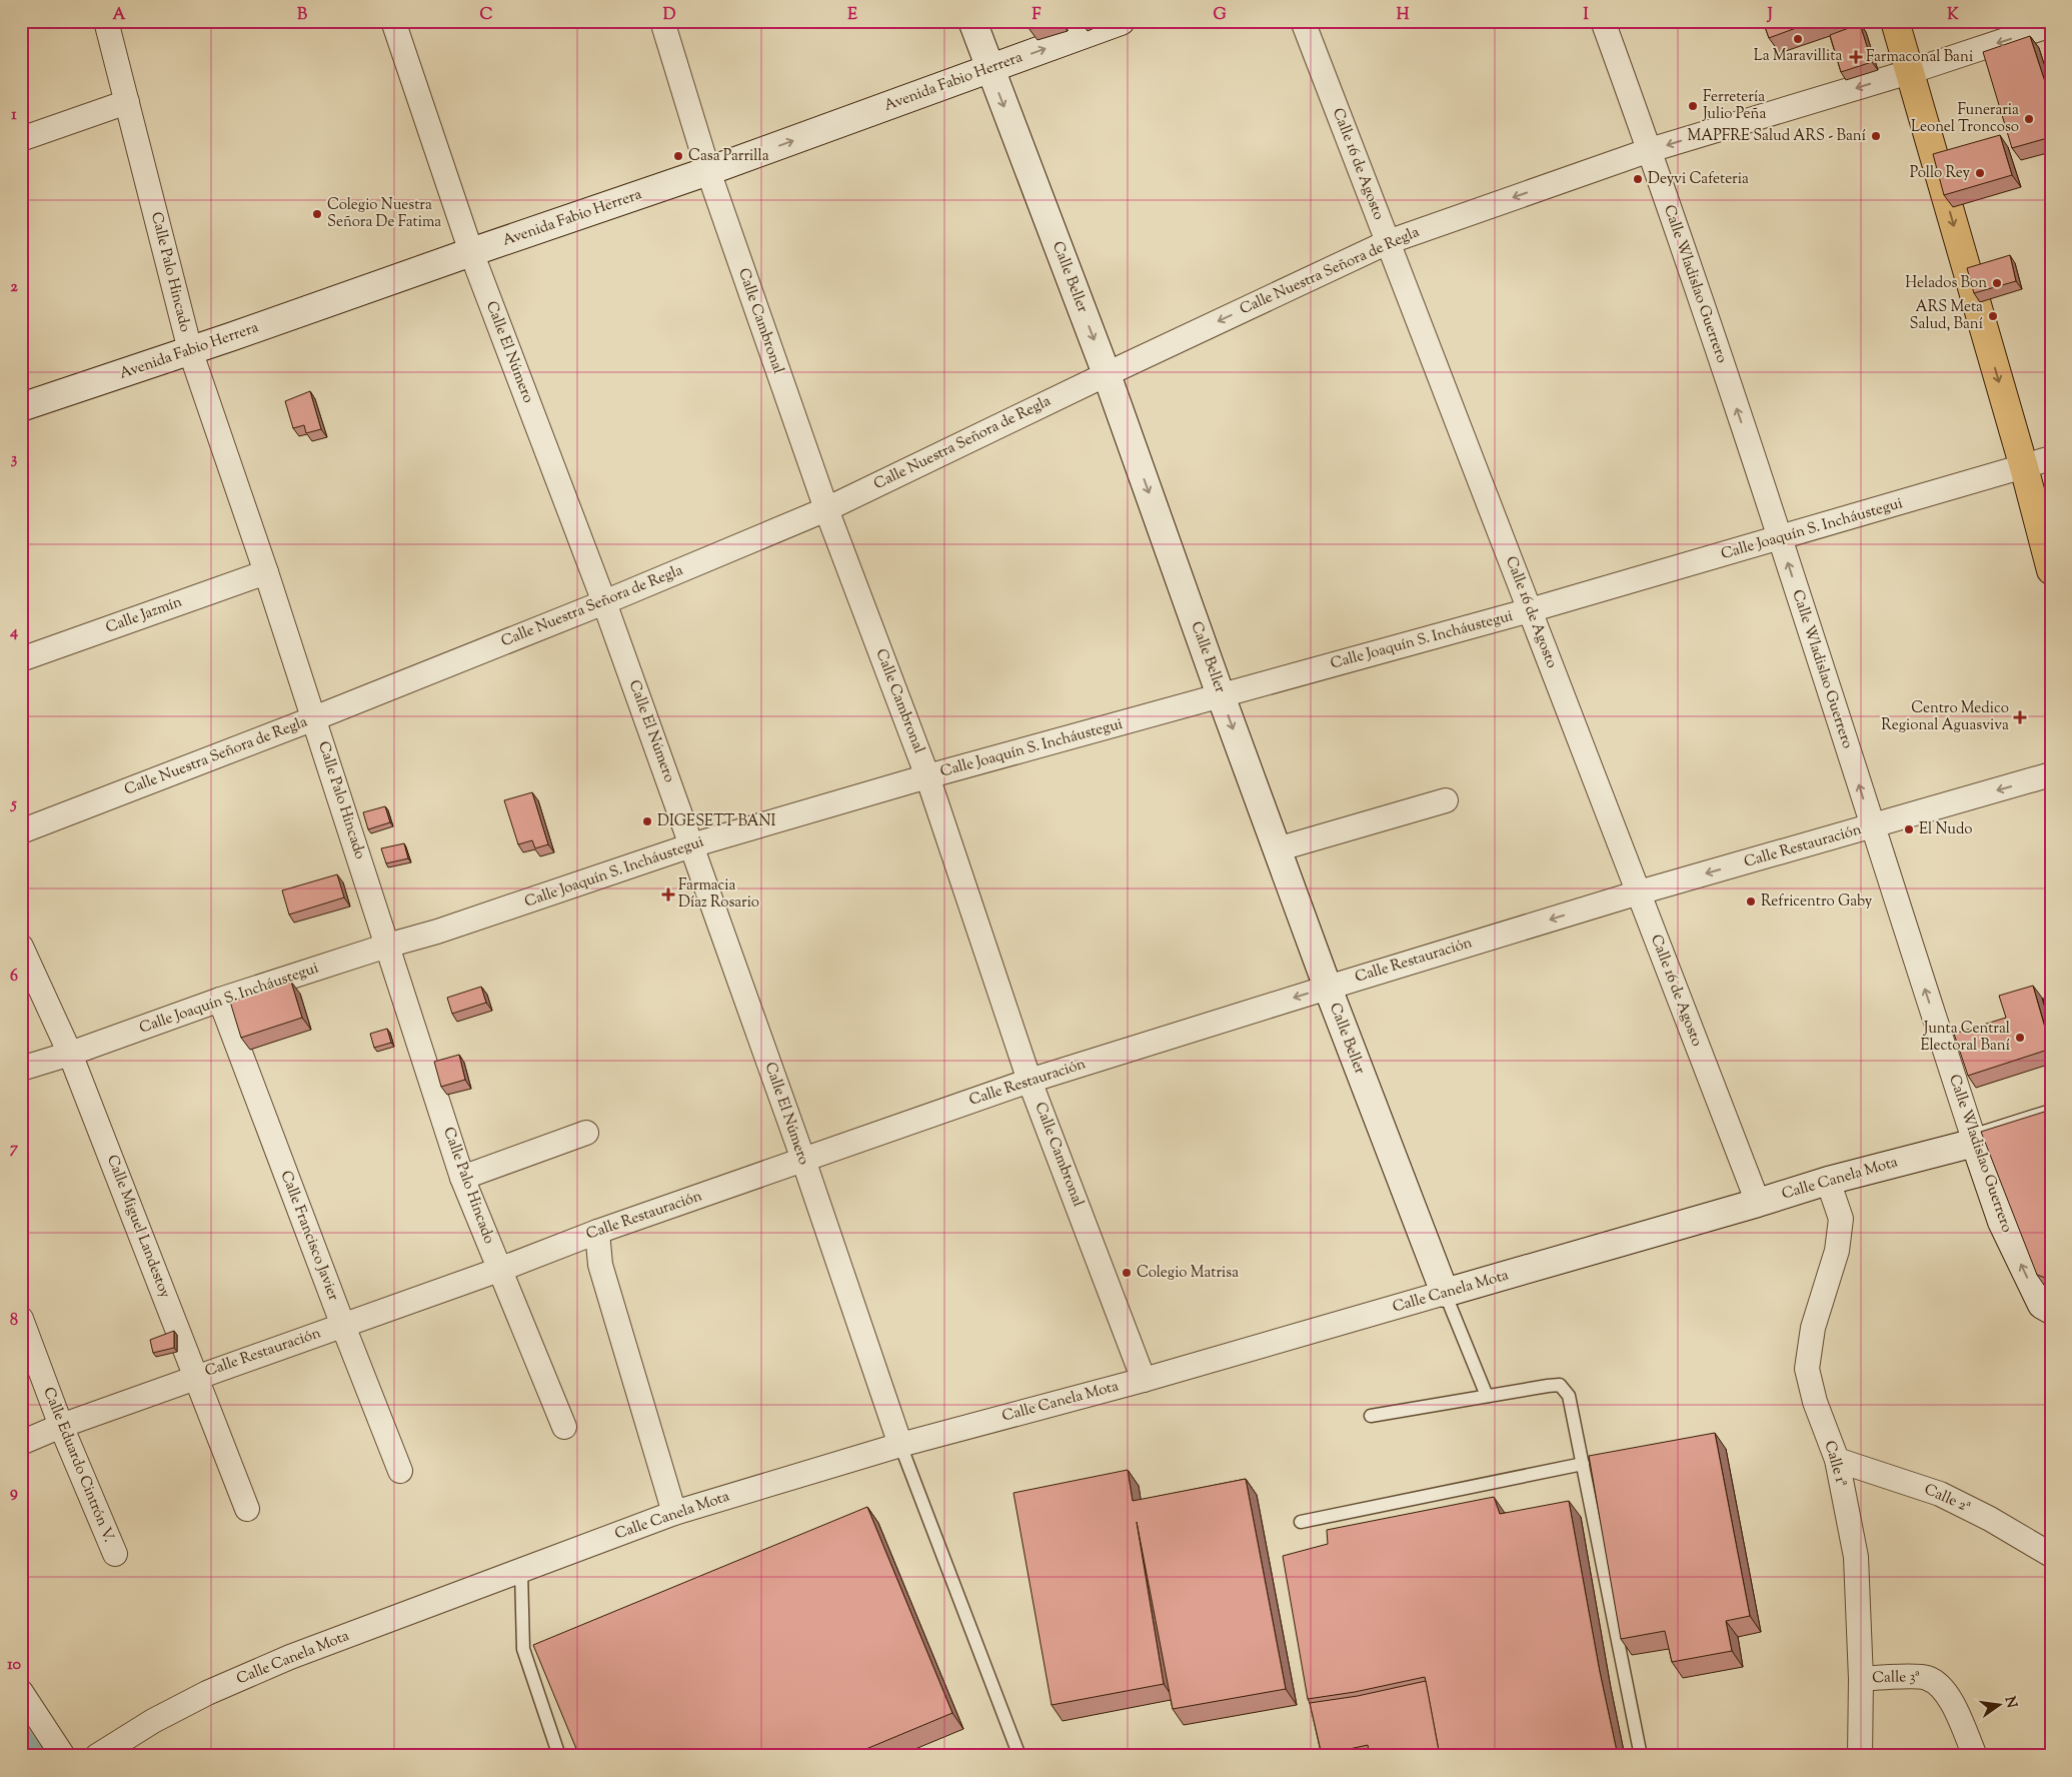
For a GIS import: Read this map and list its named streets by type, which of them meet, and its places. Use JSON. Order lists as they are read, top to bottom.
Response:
{
  "streets": {
    "main road": [
      "Avenida Fabio Herrera",
      "Calle Beller",
      "Calle Wladislao Guerrero",
      "Calle Canela Mota"
    ],
    "street": [
      "Calle 16 de Agosto",
      "Calle Nuestra Señora de Regla",
      "Calle Palo Hincado",
      "Calle Cambronal",
      "Calle El Número",
      "Calle Joaquín S. Incháustegui",
      "Calle Jazmín",
      "Calle Restauración",
      "Calle Miguel Landestoy",
      "Calle Francisco Javier",
      "Calle 1ª",
      "Calle Eduardo Cintrón V.",
      "Calle 2ª",
      "Calle 3ª"
    ]
  },
  "crossings": [
    ["Avenida Fabio Herrera", "Calle Palo Hincado"],
    ["Avenida Fabio Herrera", "Calle Beller"],
    ["Avenida Fabio Herrera", "Calle Cambronal"],
    ["Avenida Fabio Herrera", "Calle El Número"],
    ["Calle 16 de Agosto", "Calle Nuestra Señora de Regla"],
    ["Calle 16 de Agosto", "Calle Joaquín S. Incháustegui"],
    ["Calle 16 de Agosto", "Calle Restauración"],
    ["Calle 16 de Agosto", "Calle Canela Mota"],
    ["Calle Nuestra Señora de Regla", "Calle Palo Hincado"],
    ["Calle Nuestra Señora de Regla", "Calle Beller"],
    ["Calle Nuestra Señora de Regla", "Calle Wladislao Guerrero"],
    ["Calle Nuestra Señora de Regla", "Calle Cambronal"],
    ["Calle Nuestra Señora de Regla", "Calle El Número"],
    ["Calle Palo Hincado", "Calle Joaquín S. Incháustegui"],
    ["Calle Palo Hincado", "Calle Jazmín"],
    ["Calle Palo Hincado", "Calle Restauración"],
    ["Calle Beller", "Calle Joaquín S. Incháustegui"],
    ["Calle Beller", "Calle Restauración"],
    ["Calle Beller", "Calle Canela Mota"],
    ["Calle Wladislao Guerrero", "Calle Joaquín S. Incháustegui"],
    ["Calle Wladislao Guerrero", "Calle Restauración"],
    ["Calle Wladislao Guerrero", "Calle Canela Mota"],
    ["Calle Cambronal", "Calle Joaquín S. Incháustegui"],
    ["Calle Cambronal", "Calle Restauración"],
    ["Calle Cambronal", "Calle Canela Mota"],
    ["Calle El Número", "Calle Joaquín S. Incháustegui"],
    ["Calle El Número", "Calle Restauración"],
    ["Calle El Número", "Calle Canela Mota"],
    ["Calle Joaquín S. Incháustegui", "Calle Miguel Landestoy"],
    ["Calle Joaquín S. Incháustegui", "Calle Francisco Javier"],
    ["Calle Restauración", "Calle Miguel Landestoy"],
    ["Calle Restauración", "Calle Francisco Javier"],
    ["Calle Restauración", "Calle Eduardo Cintrón V."],
    ["Calle Canela Mota", "Calle 1ª"],
    ["Calle 1ª", "Calle 2ª"],
    ["Calle 1ª", "Calle 3ª"]
  ],
  "one_way": [
    "Avenida Fabio Herrera",
    "Calle Nuestra Señora de Regla",
    "Calle Beller",
    "Calle Wladislao Guerrero",
    "Calle Restauración"
  ],
  "places": {
    "other": [
      "La Maravillita",
      "Ferretería Julio Peña",
      "Funeraria Leonel Troncoso",
      "MAPFRE Salud ARS - Baní",
      "Casa Parrilla",
      "Pollo Rey",
      "Deyvi Cafeteria",
      "Colegio Nuestra Señora De Fatima",
      "Helados Bon",
      "ARS Meta Salud, Baní",
      "DIGESETT BANI",
      "El Nudo",
      "Refricentro Gaby",
      "Junta Central Electoral Baní",
      "Colegio Matrisa"
    ],
    "health": ["Farmaconal Bani", "Centro Medico Regional Aguasviva", "Farmacia Díaz Rosario"]
  },
  "north": "right",
  "grid": {
    "columns": [
      "A",
      "B",
      "C",
      "D",
      "E",
      "F",
      "G",
      "H",
      "I",
      "J",
      "K"
    ],
    "rows": [
      "1",
      "2",
      "3",
      "4",
      "5",
      "6",
      "7",
      "8",
      "9",
      "10"
    ]
  }
}
